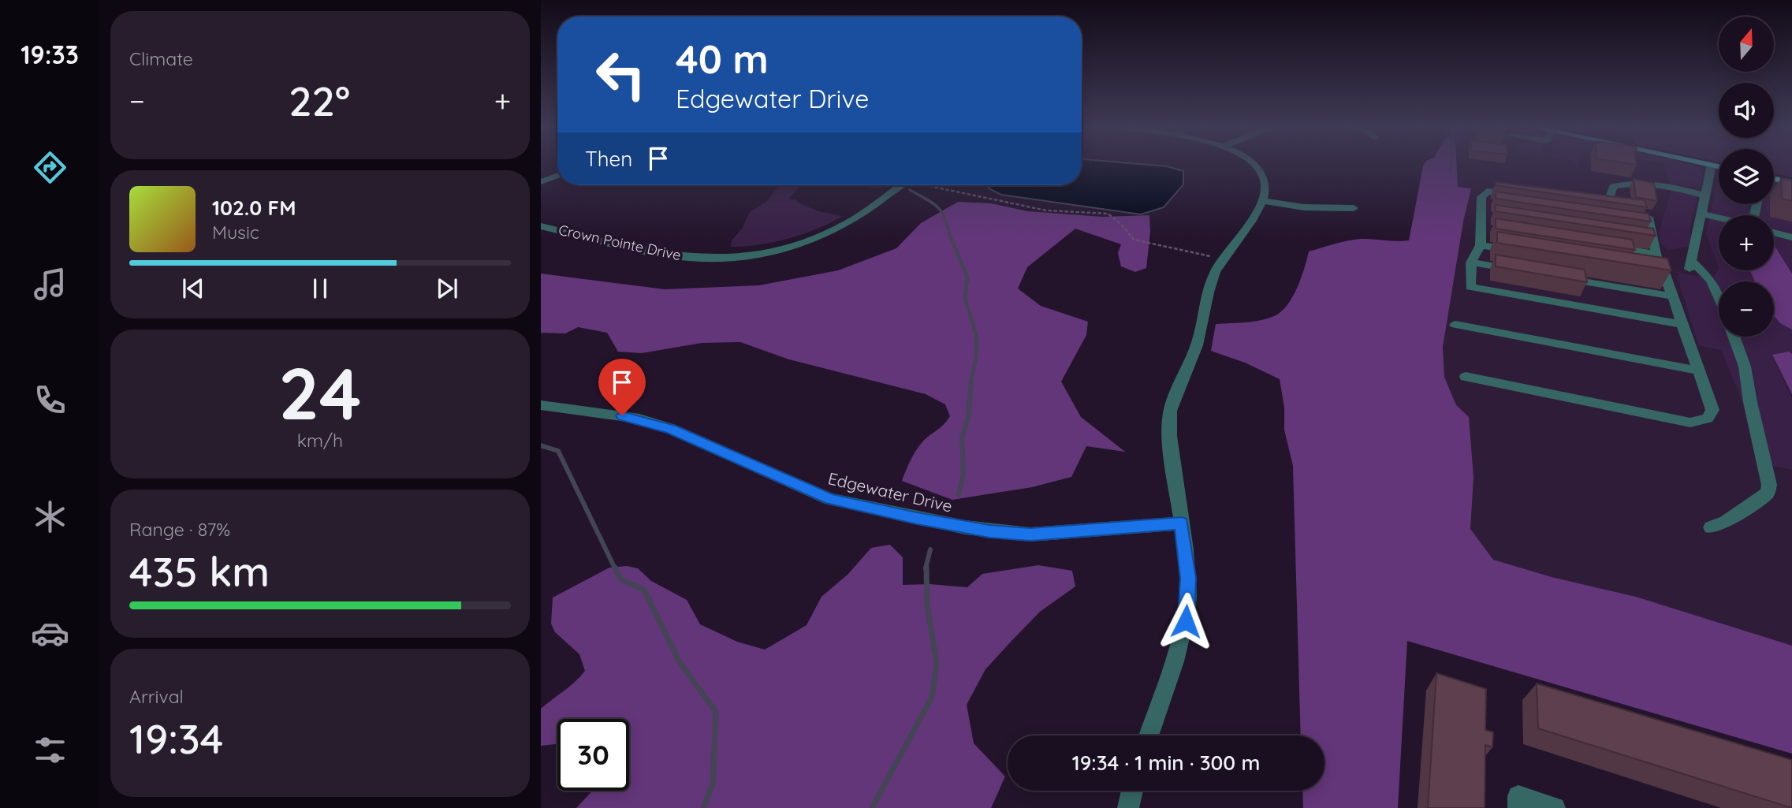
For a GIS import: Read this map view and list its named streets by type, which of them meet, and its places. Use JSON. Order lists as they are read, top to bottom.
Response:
{
  "streets": {
    "street": ["Crown Pointe Drive", "Edgewater Drive"]
  },
  "north": "top",
  "page": {
    "tabs": "19:33",
    "tile": [
      "Climate",
      ["24", "km/h"],
      ["Range · 87%", "435 km"],
      ["Arrival", "19:34"]
    ],
    "map_buttons": ["+", "−"],
    "turn": ["40 m", "Edgewater Drive"],
    "heat": ["−", "22°", "+"],
    "then": "Then",
    "song": ["102.0 FM", "Music"],
    "limit": "30",
    "trip": "19:34 · 1 min · 300 m"
  }
}
